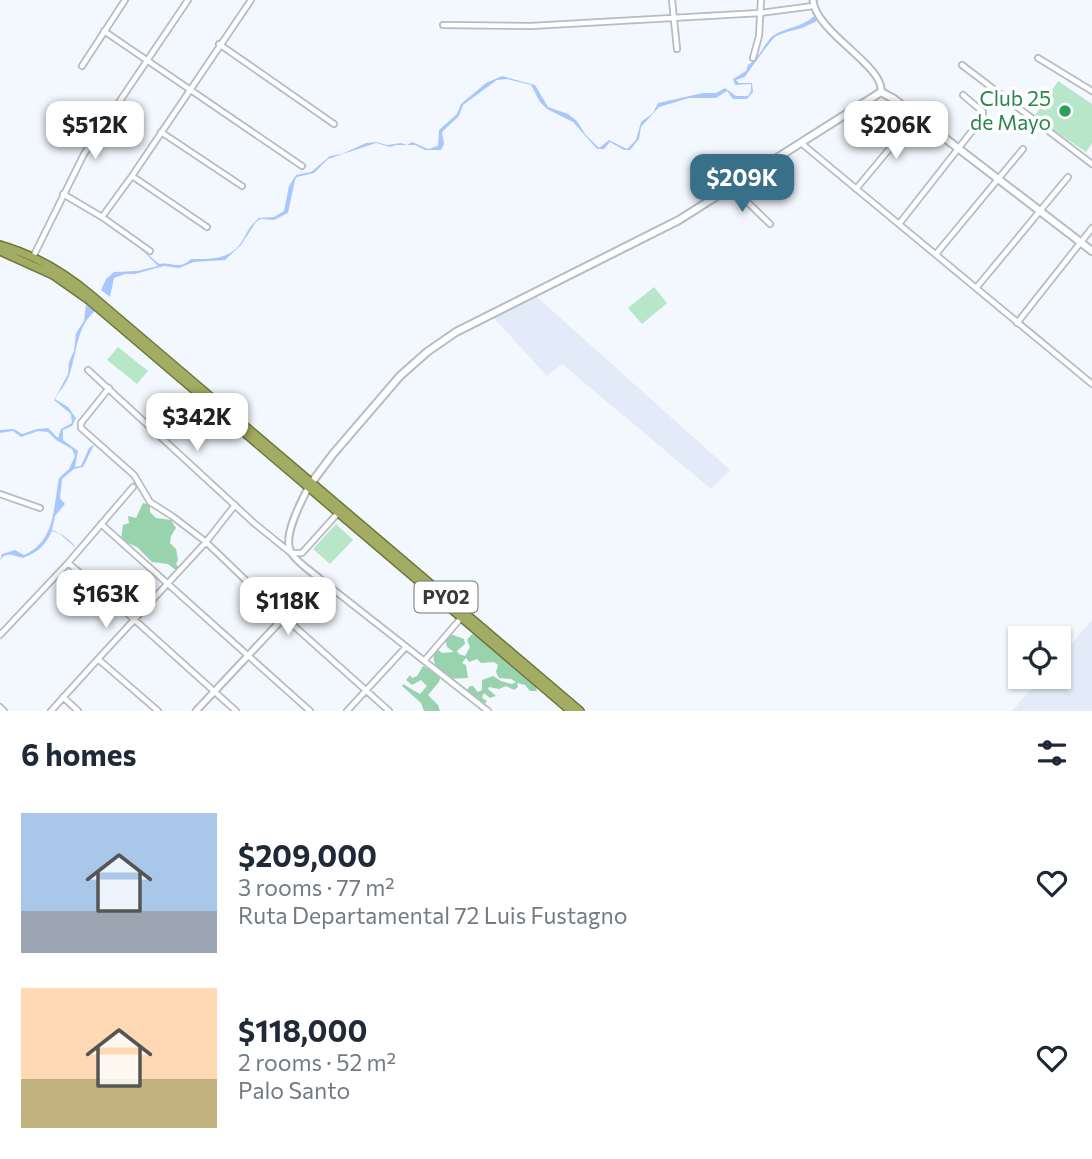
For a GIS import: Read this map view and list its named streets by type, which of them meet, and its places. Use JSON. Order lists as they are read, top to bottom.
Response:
{
  "streets": {
    "highway": ["PY02"]
  },
  "places": ["Club 25 de Mayo"],
  "page": {
    "price": [
      "$512K",
      "$206K",
      "$209K",
      "$342K",
      "$163K",
      "$118K"
    ],
    "heading": "6 homes",
    "list": [
      {
        "name": "$209,000",
        "note": "3 rooms · 77 m² · Ruta Departamental 72 Luis Fustagno"
      },
      {
        "name": "$118,000",
        "note": "2 rooms · 52 m² · Palo Santo"
      }
    ]
  }
}
